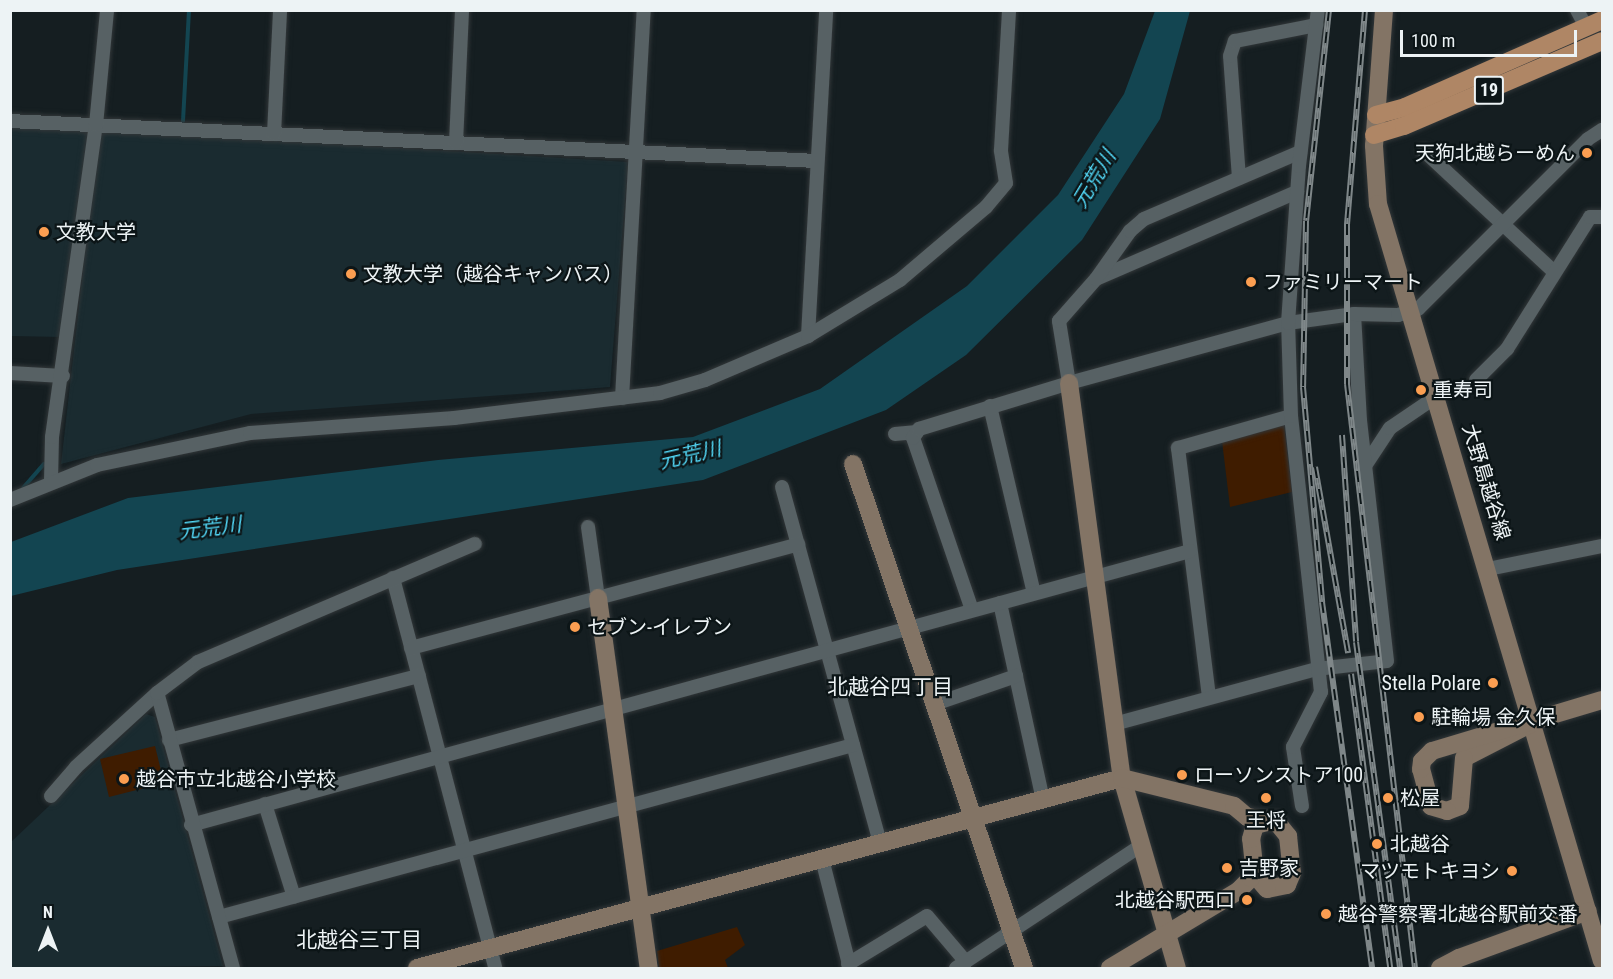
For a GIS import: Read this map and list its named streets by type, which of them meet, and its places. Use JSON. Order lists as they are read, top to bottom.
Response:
{
  "streets": {
    "main road": ["19"],
    "street": ["大野島越谷線"]
  },
  "crossings": [
    ["19", "大野島越谷線"]
  ],
  "districts": ["北越谷四丁目", "北越谷三丁目"],
  "water": ["元荒川"],
  "places": [
    "天狗北越らーめん",
    "文教大学",
    "文教大学（越谷キャンパス）",
    "ファミリーマート",
    "重寿司",
    "セブン-イレブン",
    "Stella Polare",
    "駐輪場 金久保",
    "ローソンストア100",
    "越谷市立北越谷小学校",
    "王将",
    "松屋",
    "北越谷",
    "吉野家",
    "マツモトキヨシ",
    "北越谷駅西口",
    "越谷警察署北越谷駅前交番"
  ],
  "scale_bar": "100 m",
  "north": "top"
}
